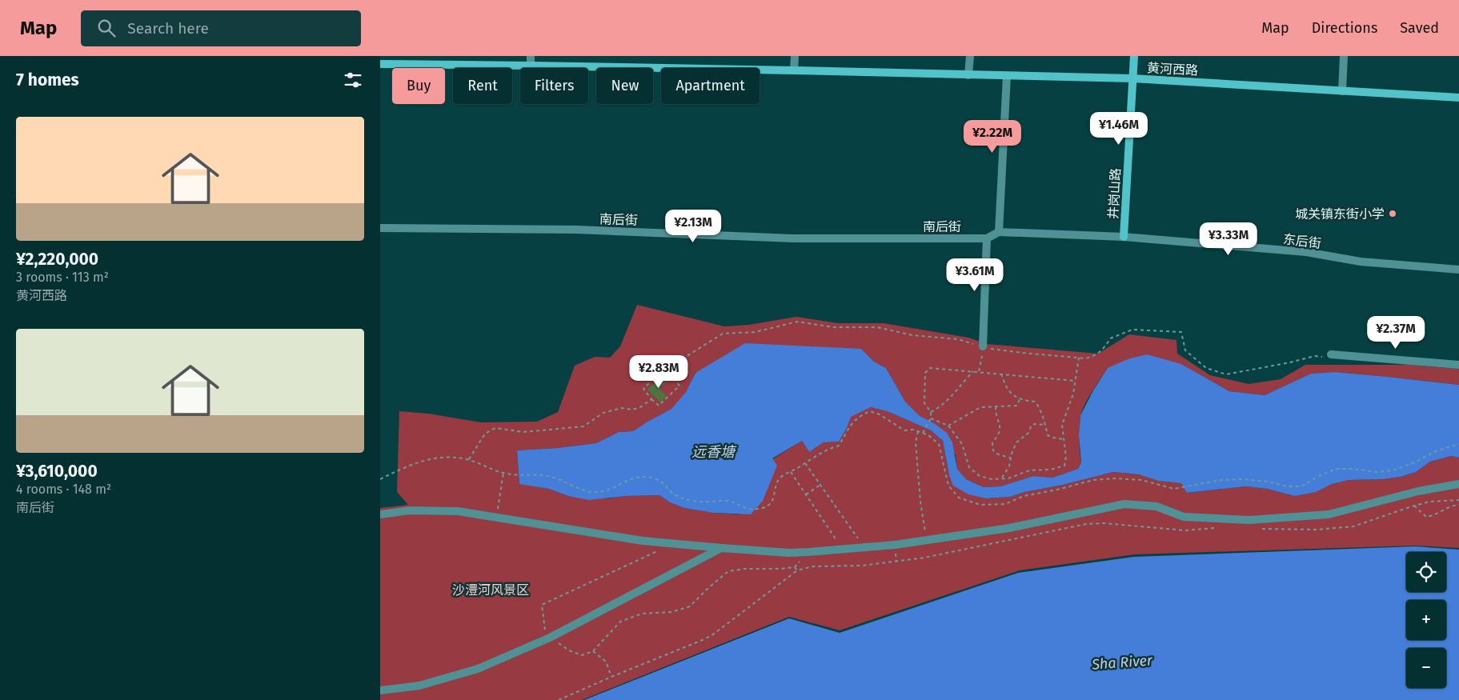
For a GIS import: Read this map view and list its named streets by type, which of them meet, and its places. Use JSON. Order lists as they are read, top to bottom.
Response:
{
  "streets": {
    "street": [
      "黄河西路",
      "井岗山路",
      "南后街",
      "东后街"
    ]
  },
  "crossings": [
    ["黄河西路", "井岗山路"],
    ["井岗山路", "东后街"],
    ["南后街", "东后街"]
  ],
  "water": ["远香塘", "Sha River"],
  "parks": ["沙澧河风景区"],
  "places": ["城关镇东街小学"],
  "page": {
    "header": "Map",
    "search": "Search here",
    "nav": ["Map", "Directions", "Saved"],
    "heading": "7 homes",
    "chip": [
      "Buy",
      "Rent",
      "Filters",
      "New",
      "Apartment"
    ],
    "list": [
      {
        "name": "¥2,220,000",
        "note": "3 rooms · 113 m² · 黄河西路"
      },
      {
        "name": "¥3,610,000",
        "note": "4 rooms · 148 m² · 南后街"
      }
    ],
    "price": [
      "¥1.46M",
      "¥2.22M",
      "¥2.13M",
      "¥3.33M",
      "¥3.61M",
      "¥2.37M",
      "¥2.83M"
    ],
    "map_buttons": ["+", "−"]
  }
}
